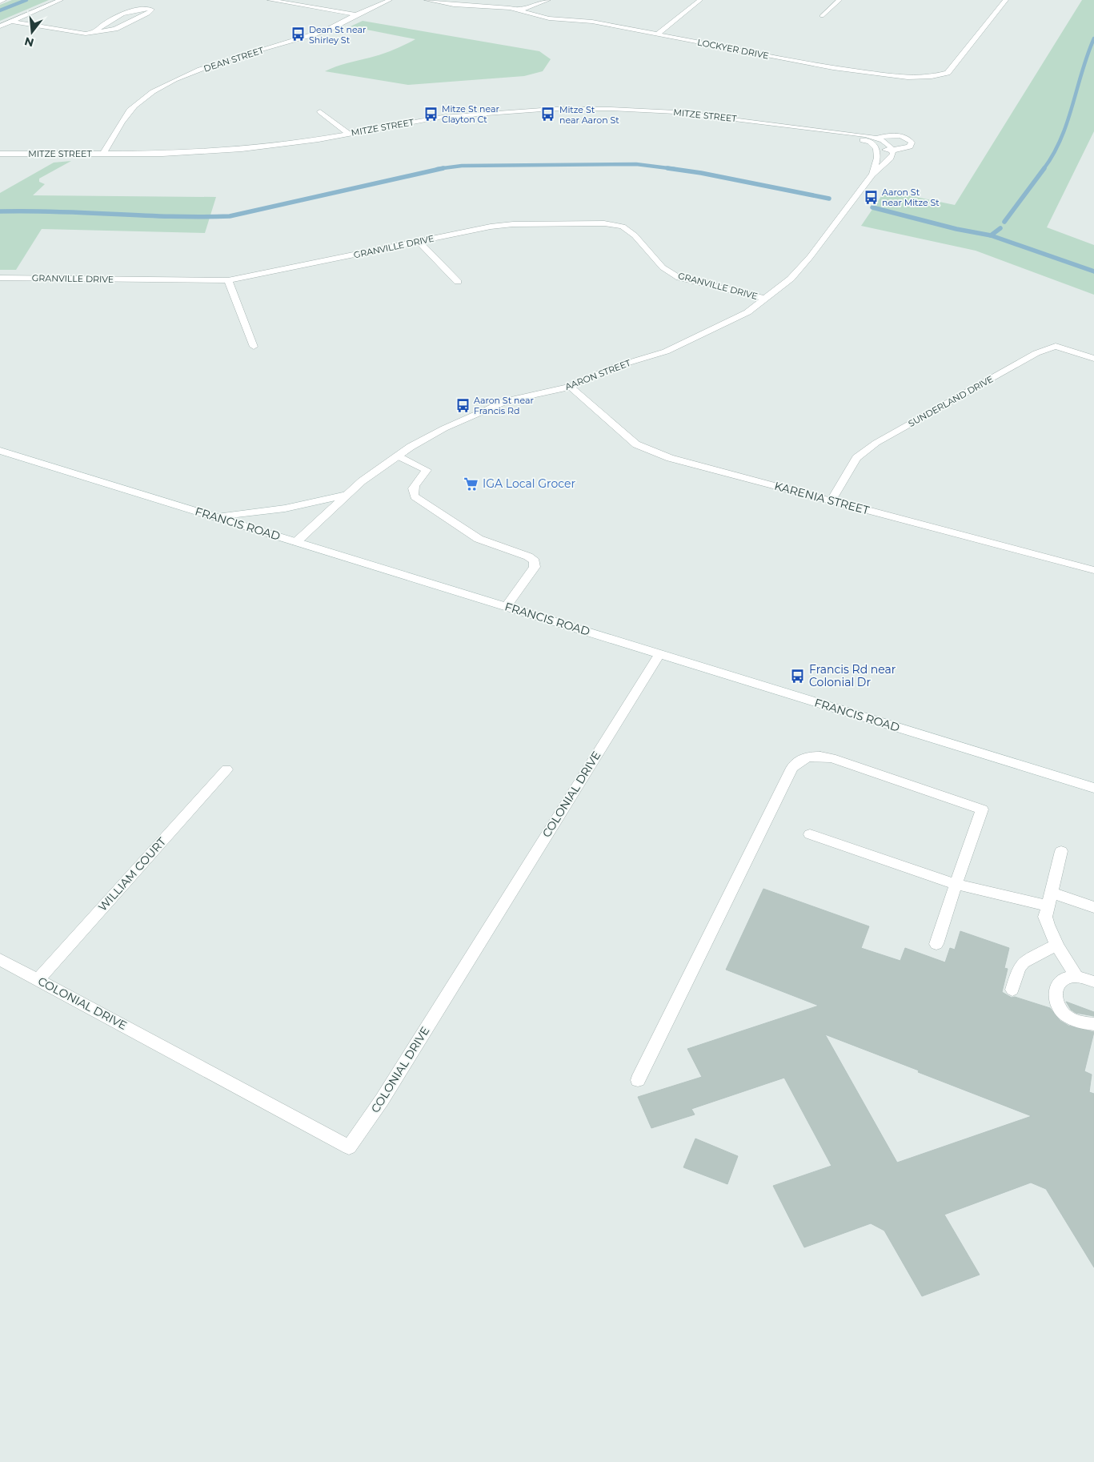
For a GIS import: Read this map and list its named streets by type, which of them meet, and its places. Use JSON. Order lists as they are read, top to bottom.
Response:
{
  "streets": {
    "street": [
      "LOCKYER DRIVE",
      "DEAN STREET",
      "MITZE STREET",
      "GRANVILLE DRIVE",
      "AARON STREET",
      "SUNDERLAND DRIVE",
      "KARENIA STREET",
      "FRANCIS ROAD",
      "COLONIAL DRIVE",
      "WILLIAM COURT"
    ]
  },
  "crossings": [
    ["DEAN STREET", "MITZE STREET"],
    ["GRANVILLE DRIVE", "AARON STREET"],
    ["AARON STREET", "KARENIA STREET"],
    ["AARON STREET", "FRANCIS ROAD"],
    ["SUNDERLAND DRIVE", "KARENIA STREET"],
    ["FRANCIS ROAD", "COLONIAL DRIVE"],
    ["COLONIAL DRIVE", "WILLIAM COURT"]
  ],
  "places": {
    "bus stop": [
      "Dean St near Shirley St",
      "Mitze St near Clayton Ct",
      "Mitze St near Aaron St",
      "Aaron St near Mitze St",
      "Aaron St near Francis Rd",
      "Francis Rd near Colonial Dr"
    ],
    "supermarket": ["IGA Local Grocer"]
  },
  "north": "bottom"
}
